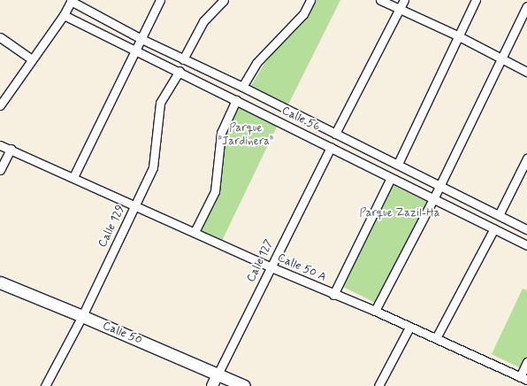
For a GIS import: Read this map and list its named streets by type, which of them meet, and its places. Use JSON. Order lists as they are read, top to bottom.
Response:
{
  "streets": {
    "main road": ["Calle 50"],
    "street": [
      "Calle 56",
      "Calle 129",
      "Calle 127",
      "Calle 50 A"
    ]
  },
  "crossings": [
    ["Calle 56", "Calle 129"],
    ["Calle 56", "Calle 127"],
    ["Calle 129", "Calle 50 A"],
    ["Calle 129", "Calle 50"],
    ["Calle 127", "Calle 50 A"],
    ["Calle 127", "Calle 50"]
  ],
  "parks": ["Parque \"Jardinera\"", "Parque Zazil-Ha"]
}
